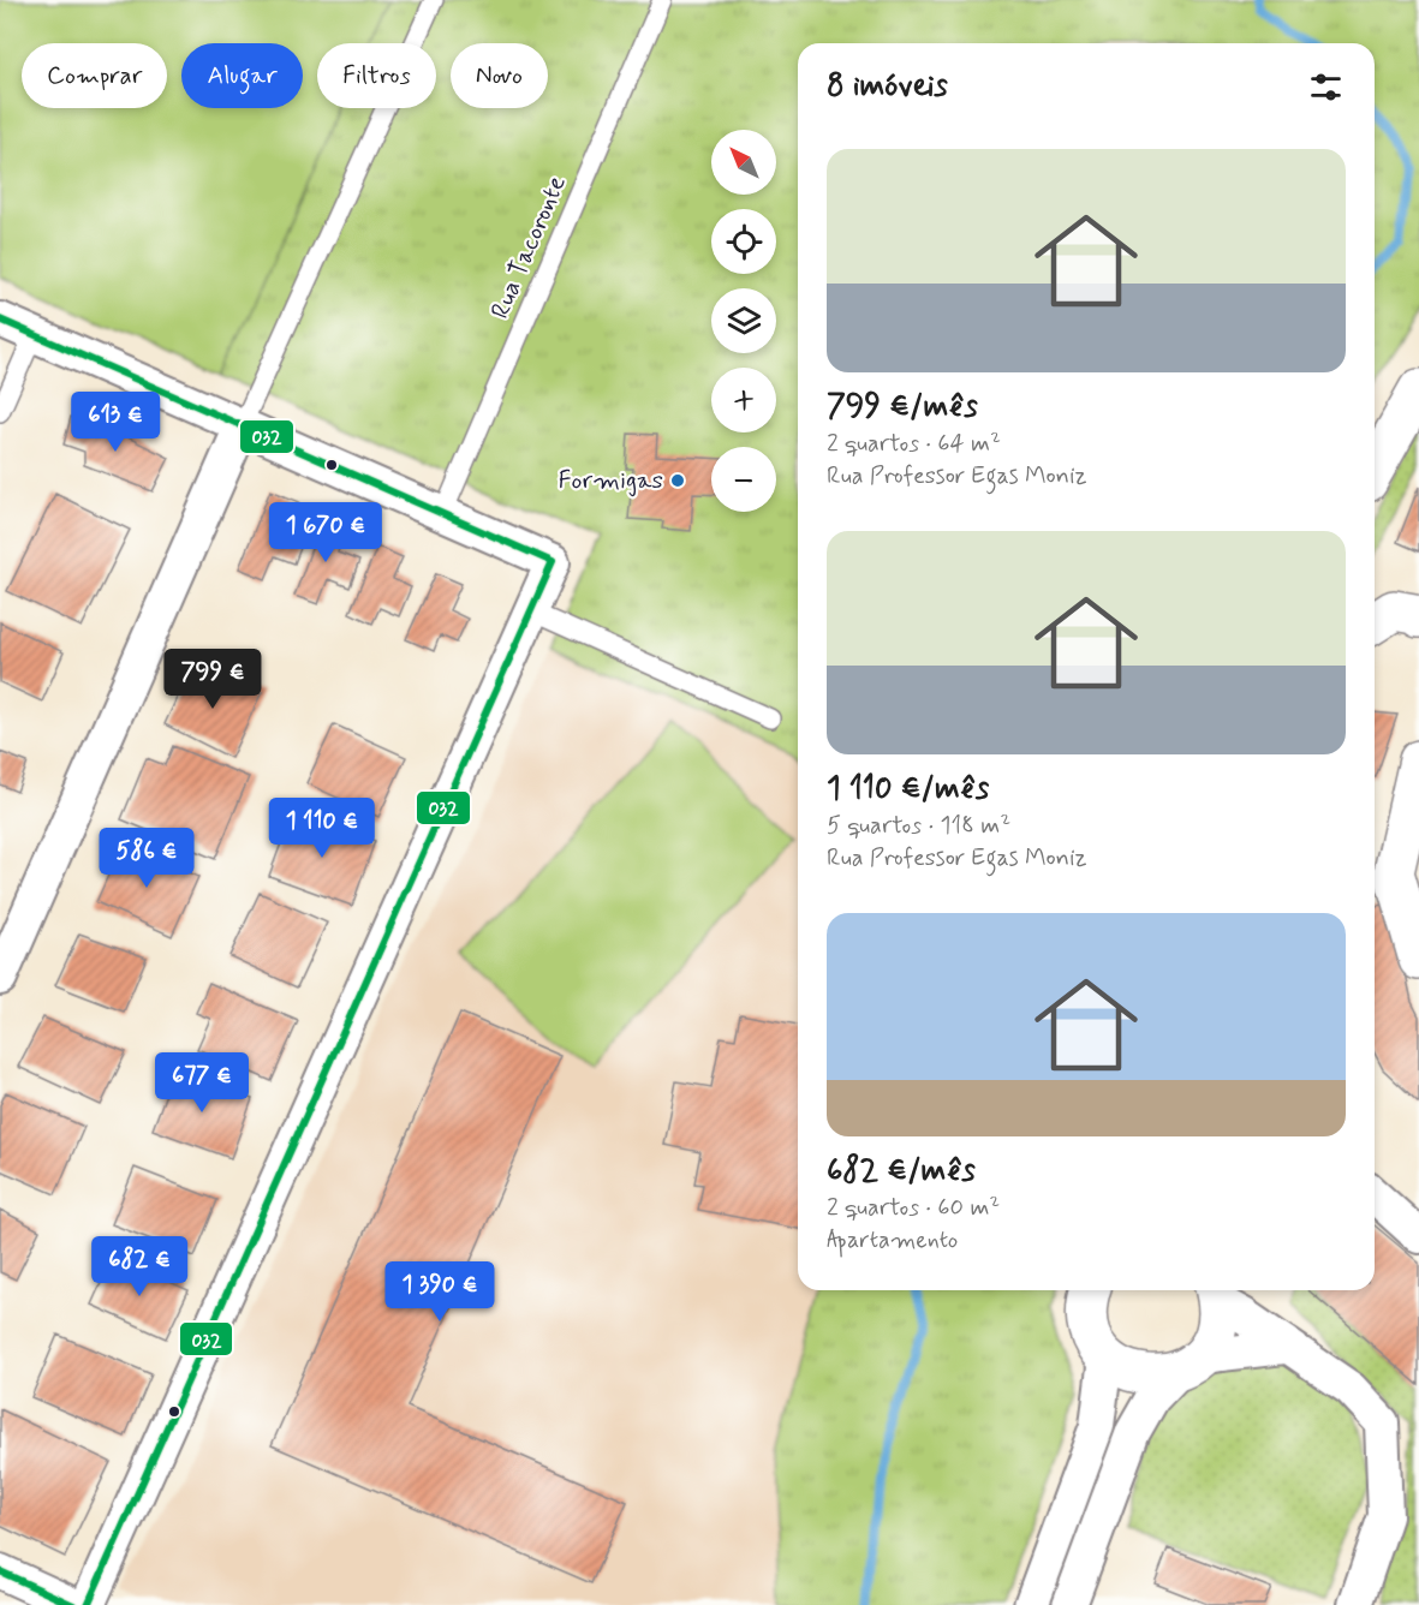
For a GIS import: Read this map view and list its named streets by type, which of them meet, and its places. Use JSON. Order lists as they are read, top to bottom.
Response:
{
  "streets": {
    "lane": ["Rua Tacoronte"]
  },
  "places": ["Formigas"],
  "lines": ["transit line 032"],
  "north": "top left",
  "page": {
    "chip": [
      "Comprar",
      "Alugar",
      "Filtros",
      "Novo"
    ],
    "heading": "8 imóveis",
    "map_buttons": ["+", "−"],
    "list": [
      {
        "name": "799 €/mês",
        "note": "2 quartos · 64 m² · Rua Professor Egas Moniz"
      },
      {
        "name": "1 110 €/mês",
        "note": "5 quartos · 118 m² · Rua Professor Egas Moniz"
      },
      {
        "name": "682 €/mês",
        "note": "2 quartos · 60 m² · Apartamento"
      }
    ],
    "price": [
      "613 €",
      "1 670 €",
      "799 €",
      "1 110 €",
      "586 €",
      "677 €",
      "682 €",
      "1 390 €"
    ]
  }
}
